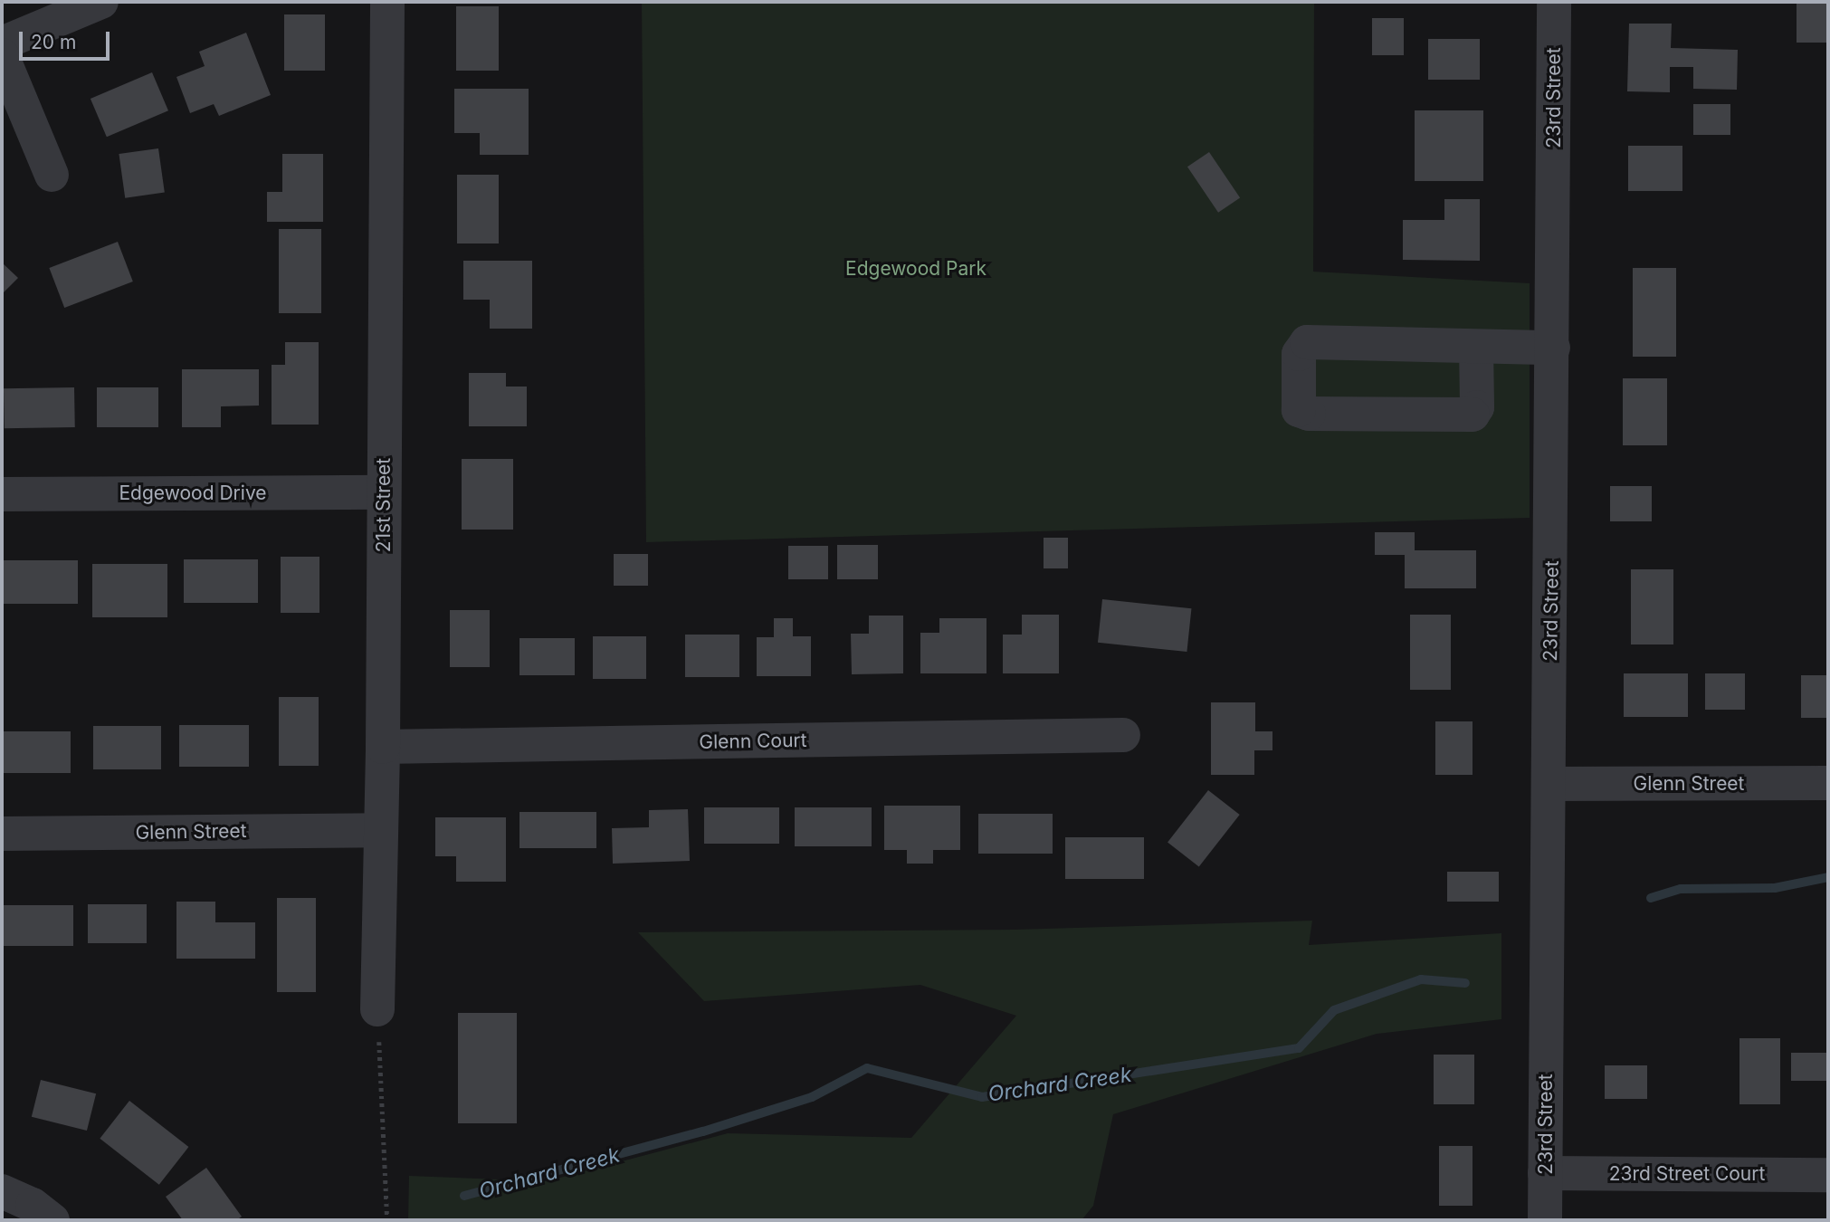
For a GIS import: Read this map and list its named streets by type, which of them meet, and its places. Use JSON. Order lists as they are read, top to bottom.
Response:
{
  "streets": {
    "street": [
      "23rd Street",
      "Edgewood Drive",
      "21st Street",
      "Glenn Court",
      "Glenn Street",
      "23rd Street Court"
    ]
  },
  "crossings": [
    ["23rd Street", "Glenn Street"],
    ["23rd Street", "23rd Street Court"],
    ["Edgewood Drive", "21st Street"],
    ["21st Street", "Glenn Court"],
    ["21st Street", "Glenn Street"]
  ],
  "water": ["Orchard Creek"],
  "parks": ["Edgewood Park"],
  "scale_bar": "20 m"
}
